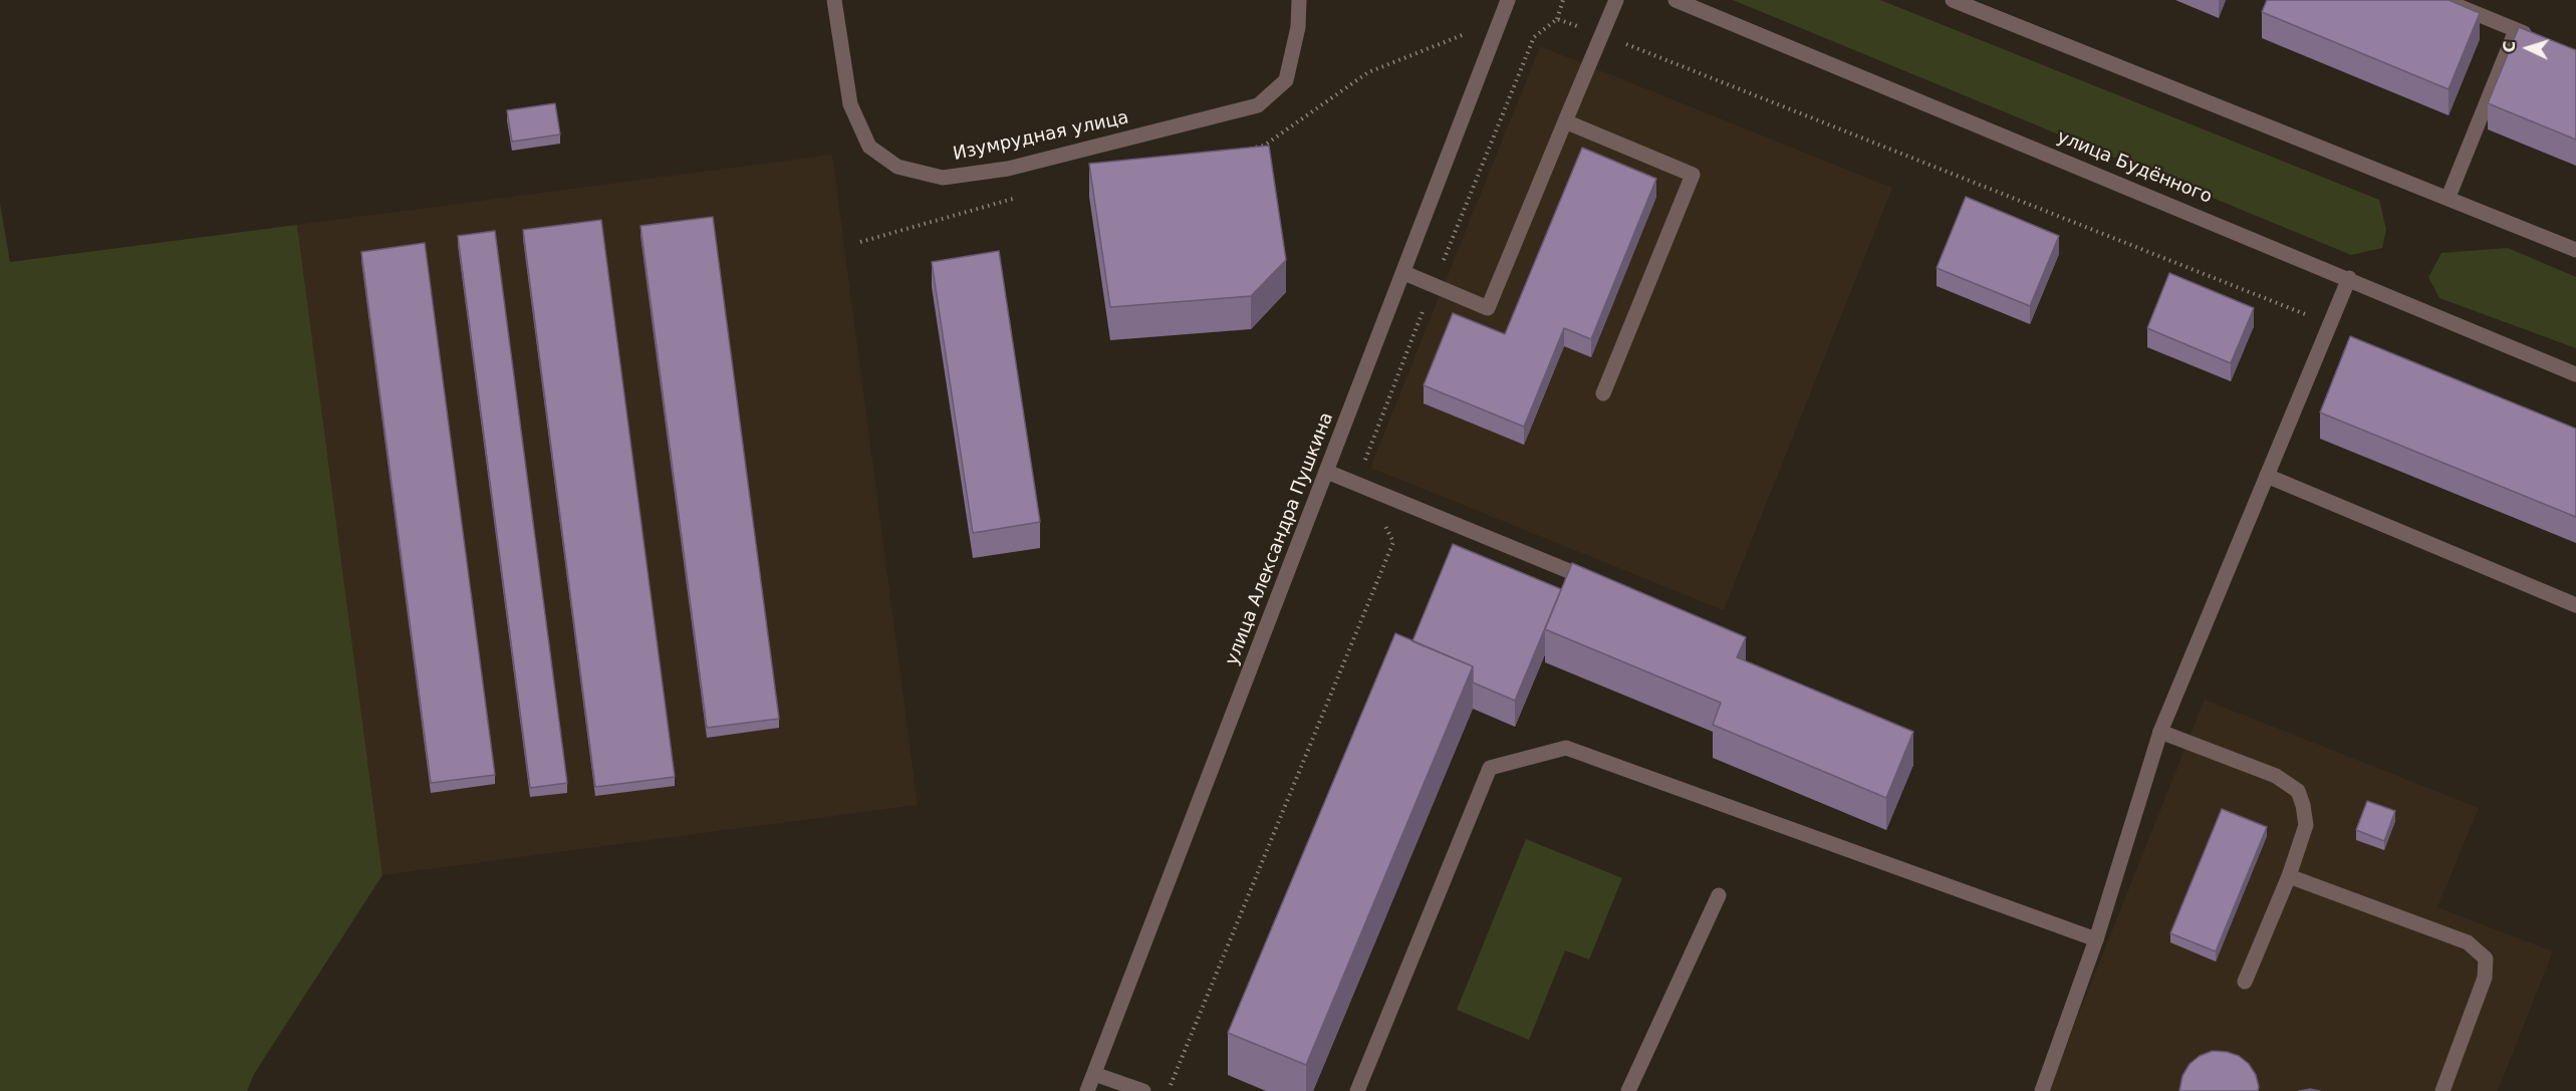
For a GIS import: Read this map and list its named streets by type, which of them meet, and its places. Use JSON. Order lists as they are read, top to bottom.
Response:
{
  "streets": {
    "street": ["Изумрудная улица", "улица Будённого", "улица Александра Пушкина"]
  },
  "north": "left"
}
